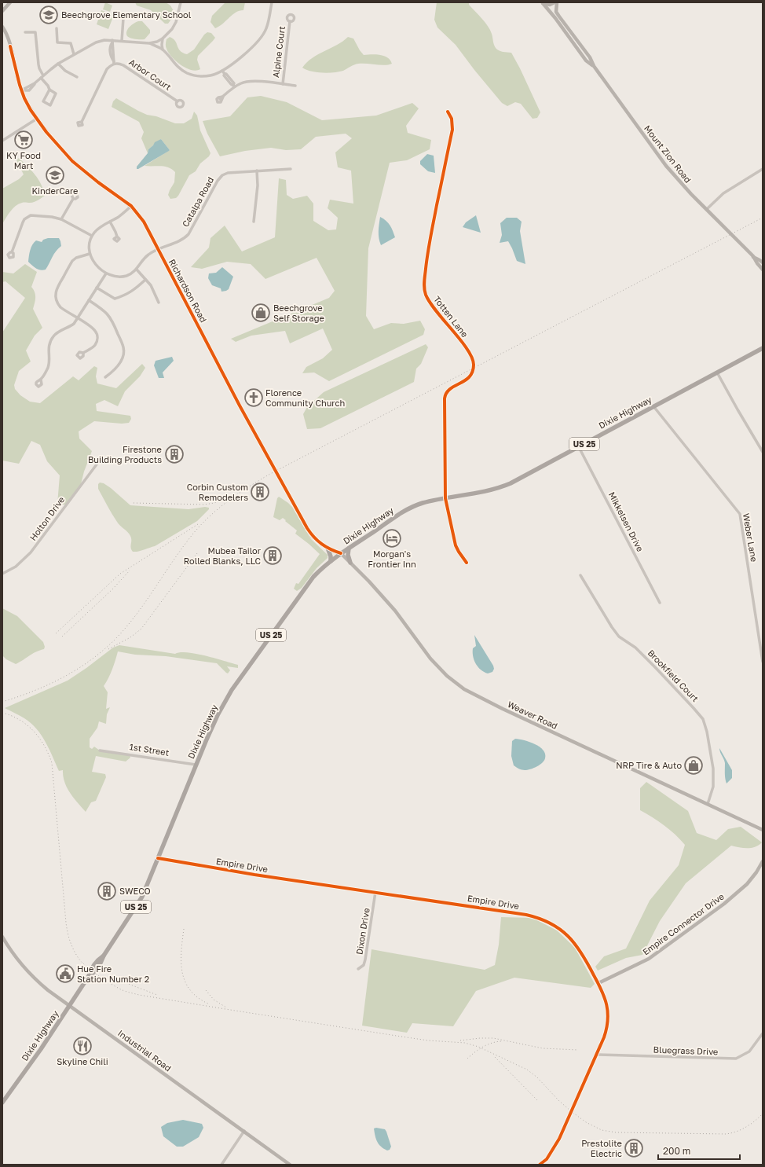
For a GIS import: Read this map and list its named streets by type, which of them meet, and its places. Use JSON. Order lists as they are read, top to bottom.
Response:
{
  "streets": {
    "main road": ["Dixie Highway", "US 25"],
    "street": [
      "Alpine Court",
      "Arbor Court",
      "Mount Zion Road",
      "Catalpa Road",
      "Richardson Road",
      "Totten Lane",
      "Holton Drive",
      "Mikkelsen Drive",
      "Weber Lane",
      "Brookfield Court",
      "Weaver Road",
      "1st Street",
      "Empire Drive",
      "Empire Connector Drive",
      "Dixon Drive",
      "Industrial Road",
      "Bluegrass Drive"
    ]
  },
  "crossings": [
    ["Catalpa Road", "Richardson Road"],
    ["Richardson Road", "Dixie Highway"],
    ["Richardson Road", "Weaver Road"],
    ["Totten Lane", "Dixie Highway"],
    ["Dixie Highway", "Mikkelsen Drive"],
    ["Dixie Highway", "Weber Lane"],
    ["Dixie Highway", "Weaver Road"],
    ["Dixie Highway", "1st Street"],
    ["Dixie Highway", "Empire Drive"],
    ["Dixie Highway", "Industrial Road"],
    ["Brookfield Court", "Weaver Road"],
    ["Empire Drive", "Empire Connector Drive"],
    ["Empire Drive", "Dixon Drive"],
    ["Empire Drive", "Bluegrass Drive"]
  ],
  "places": {
    "school or university": ["Beechgrove Elementary School", "KinderCare"],
    "supermarket": ["KY Food Mart"],
    "shop": ["Beechgrove Self Storage", "NRP Tire & Auto"],
    "church": ["Florence Community Church"],
    "building": [
      "Firestone Building Products",
      "Corbin Custom Remodelers",
      "Mubea Tailor Rolled Blanks, LLC",
      "SWECO",
      "Prestolite Electric"
    ],
    "hotel": ["Morgan's Frontier Inn"],
    "public building": ["Hue Fire Station Number 2"],
    "restaurant": ["Skyline Chili"]
  },
  "scale_bar": "200 m"
}
